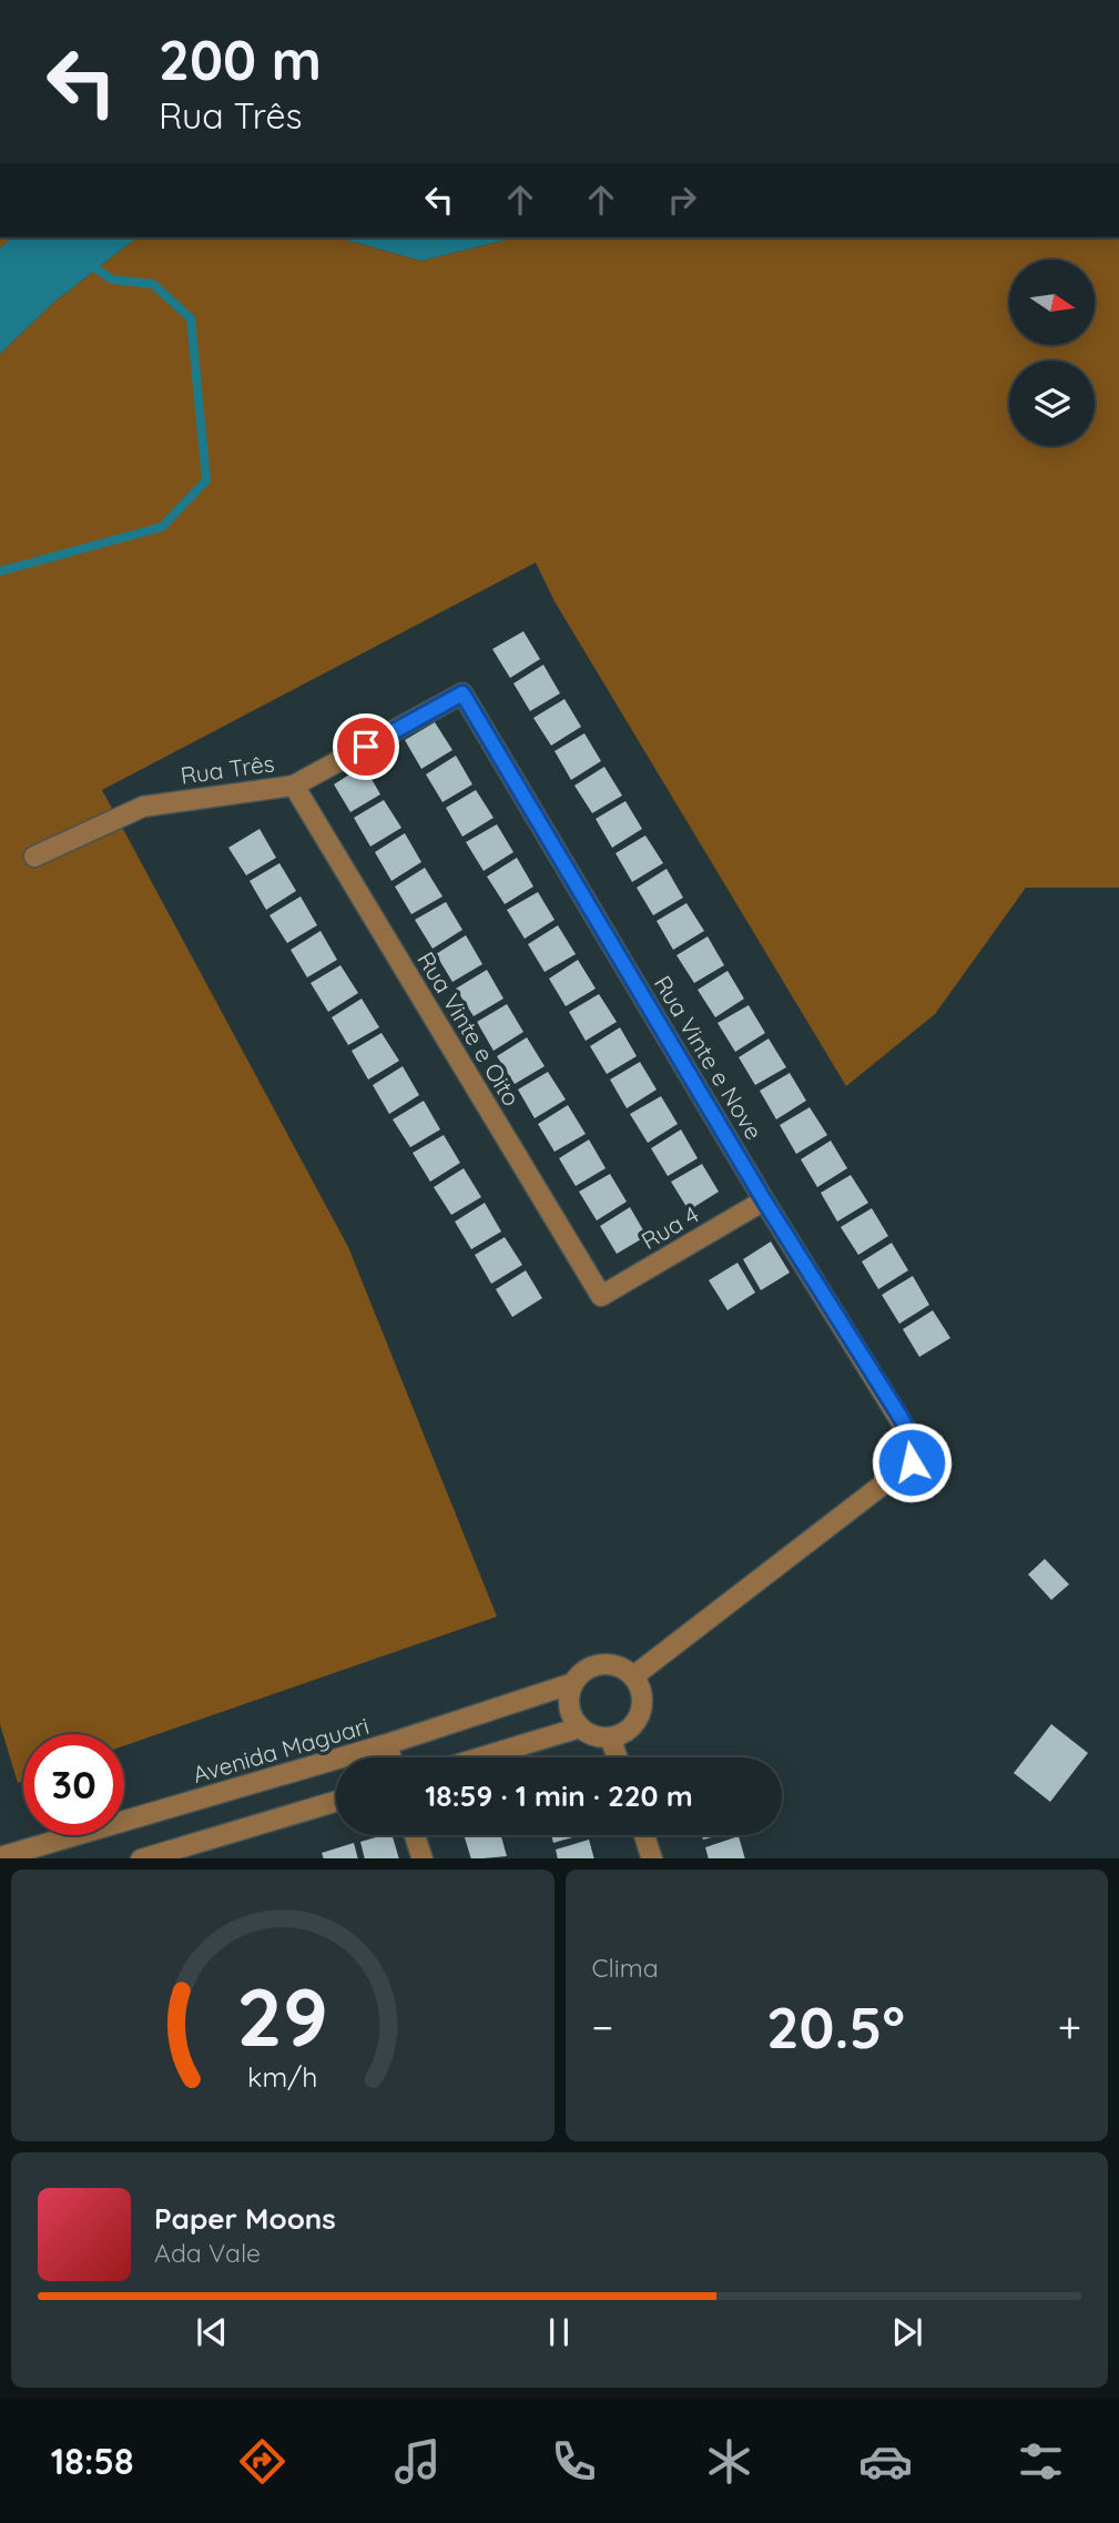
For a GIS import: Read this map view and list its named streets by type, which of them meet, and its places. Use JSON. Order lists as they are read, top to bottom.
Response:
{
  "streets": {
    "street": [
      "Rua Três",
      "Rua Vinte e Oito",
      "Rua Vinte e Nove",
      "Rua 4",
      "Avenida Maguari"
    ]
  },
  "crossings": [
    ["Rua Três", "Rua Vinte e Oito"],
    ["Rua Três", "Rua Vinte e Nove"],
    ["Rua Vinte e Oito", "Rua 4"],
    ["Rua Vinte e Nove", "Rua 4"],
    ["Rua Vinte e Nove", "Avenida Maguari"]
  ],
  "north": "right",
  "page": {
    "turn": ["200 m", "Rua Três"],
    "limit": "30",
    "trip": "18:59 · 1 min · 220 m",
    "tile": "Clima",
    "heat": ["−", "20.5°", "+"],
    "song": ["Paper Moons", "Ada Vale"],
    "tabs": "18:58",
    "gauge": ["29", "km/h"]
  }
}
